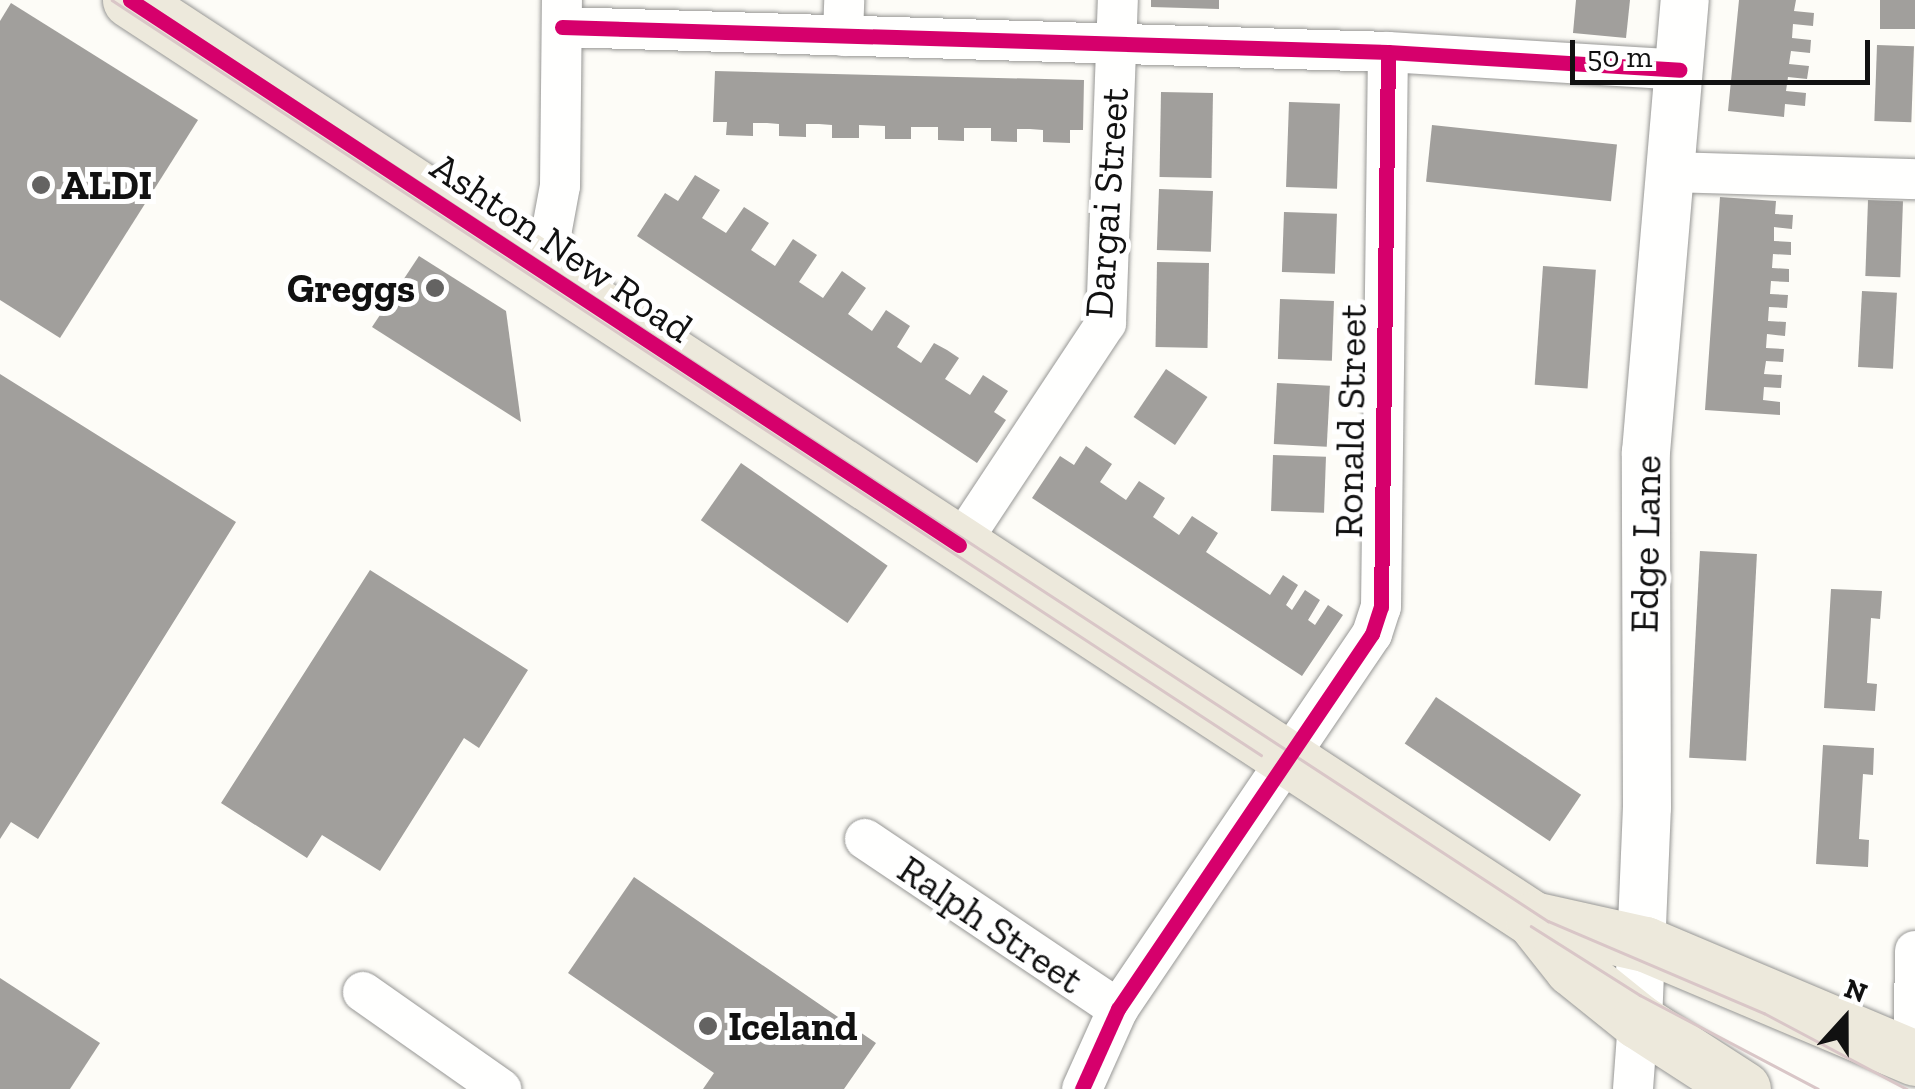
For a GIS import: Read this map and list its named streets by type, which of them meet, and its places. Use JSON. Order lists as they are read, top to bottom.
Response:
{
  "streets": {
    "main road": ["Ashton New Road"],
    "street": [
      "Dargai Street",
      "Ronald Street",
      "Edge Lane",
      "Ralph Street"
    ]
  },
  "crossings": [
    ["Dargai Street", "Ashton New Road"],
    ["Ashton New Road", "Ronald Street"],
    ["Ronald Street", "Ralph Street"]
  ],
  "places": ["ALDI", "Greggs", "Iceland"],
  "scale_bar": "50 m",
  "north": "top"
}
